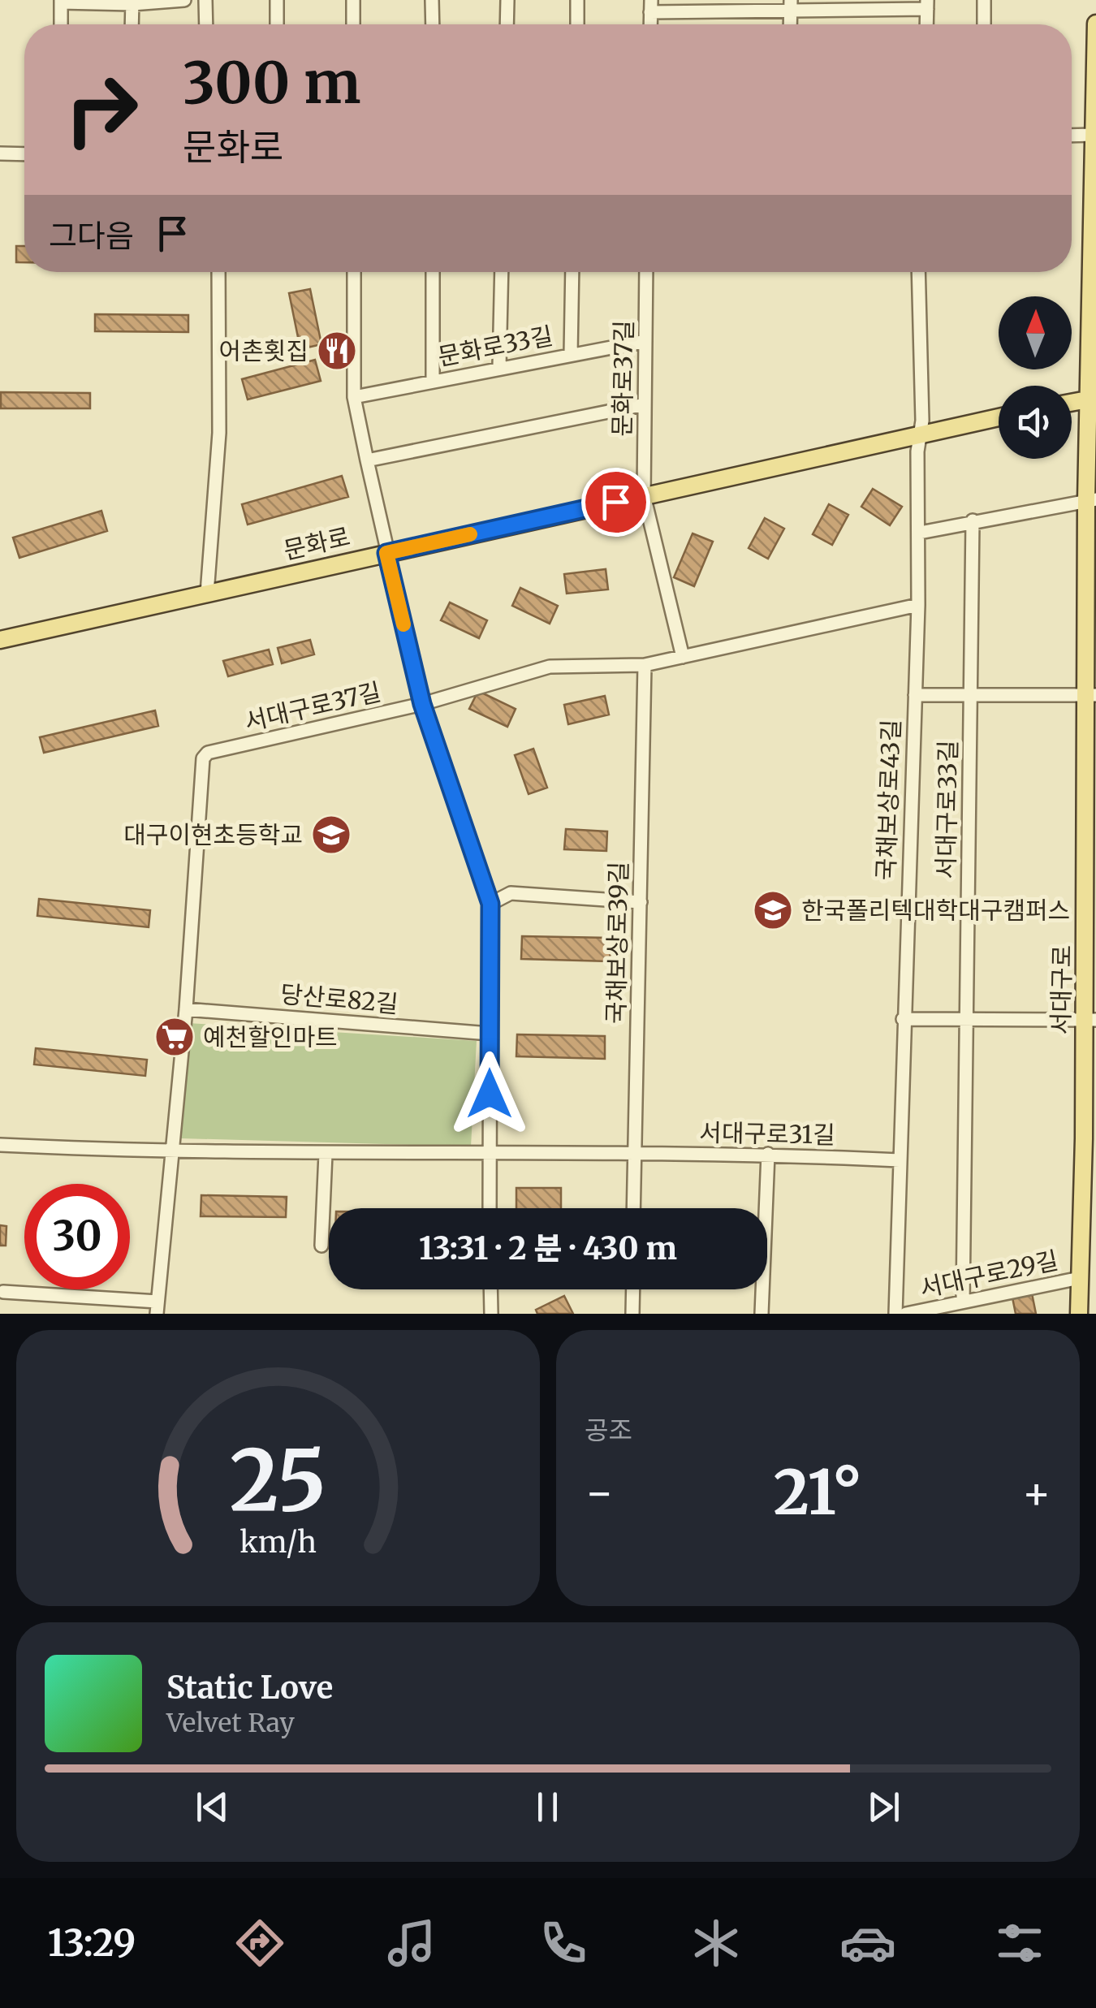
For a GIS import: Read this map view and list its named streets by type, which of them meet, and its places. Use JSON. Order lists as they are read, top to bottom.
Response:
{
  "streets": {
    "main road": ["문화로", "서대구로"],
    "street": [
      "문화로33길",
      "문화로37길",
      "서대구로37길",
      "국채보상로43길",
      "서대구로33길",
      "국채보상로39길",
      "당산로82길",
      "서대구로31길",
      "서대구로29길"
    ]
  },
  "crossings": [
    ["문화로33길", "문화로37길"],
    ["문화로37길", "문화로"],
    ["문화로", "국채보상로43길"],
    ["서대구로37길", "국채보상로43길"],
    ["서대구로37길", "국채보상로39길"],
    ["서대구로37길", "당산로82길"],
    ["국채보상로43길", "서대구로31길"],
    ["서대구로33길", "서대구로29길"],
    ["국채보상로39길", "서대구로31길"],
    ["서대구로", "서대구로29길"]
  ],
  "places": {
    "restaurant": ["어촌횟집"],
    "school or university": ["대구이현초등학교", "한국폴리텍대학대구캠퍼스"],
    "supermarket": ["예천할인마트"]
  },
  "north": "top",
  "page": {
    "turn": ["300 m", "문화로"],
    "then": "그다음",
    "limit": "30",
    "trip": "13:31 · 2 분 · 430 m",
    "tile": "공조",
    "heat": ["−", "21°", "+"],
    "song": ["Static Love", "Velvet Ray"],
    "tabs": "13:29",
    "gauge": ["25", "km/h"]
  }
}
